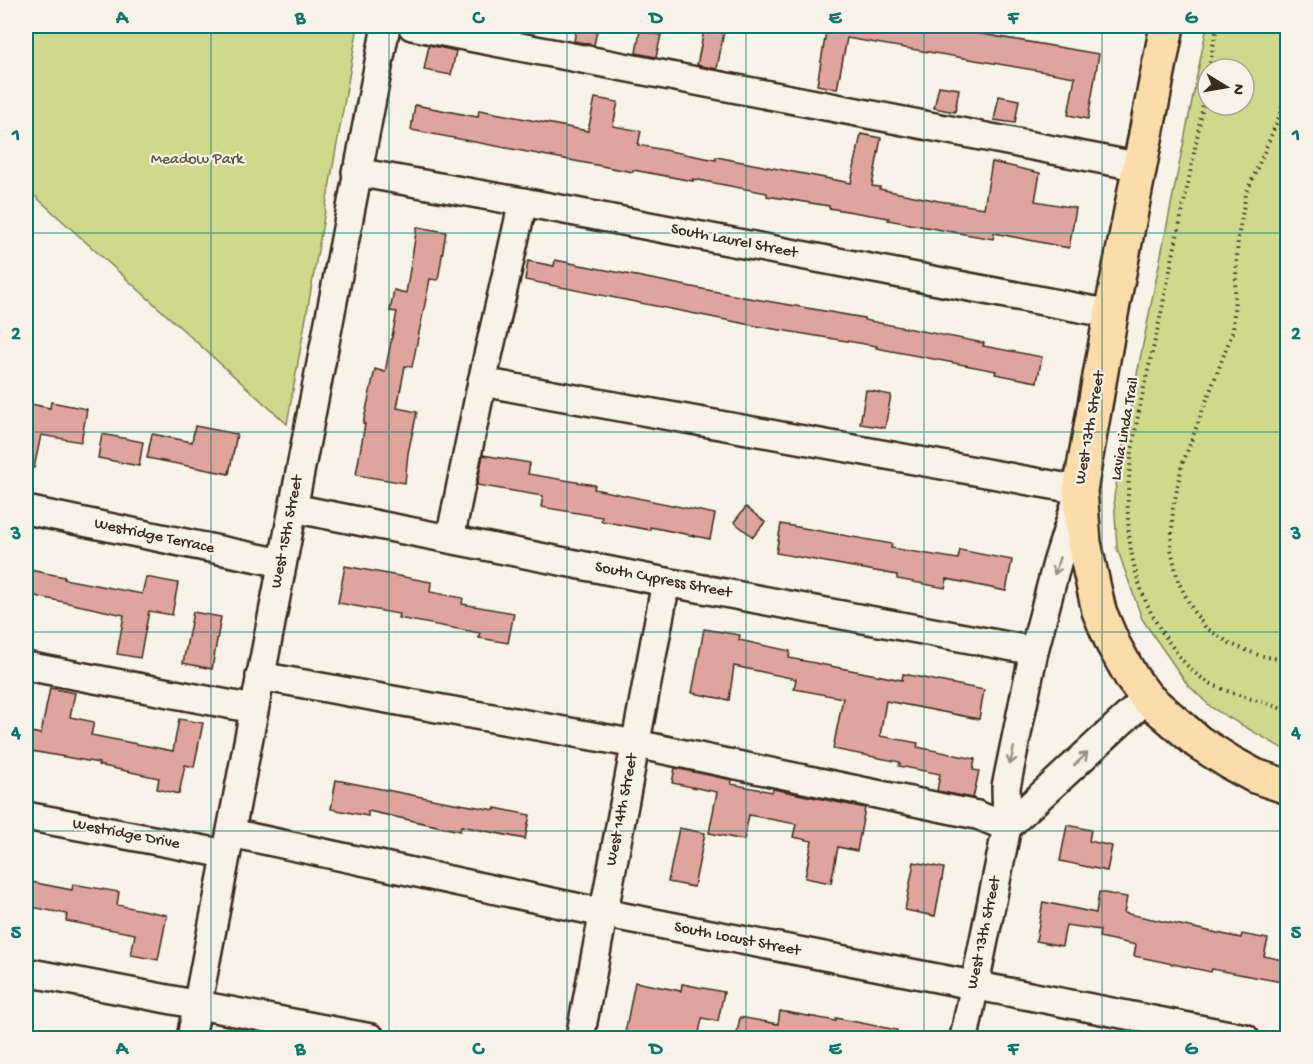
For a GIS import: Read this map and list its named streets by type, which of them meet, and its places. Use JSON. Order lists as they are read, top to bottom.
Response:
{
  "streets": {
    "main road": ["West 13th Street"],
    "street": [
      "South Laurel Street",
      "West 15th Street",
      "Westridge Terrace",
      "South Cypress Street",
      "West 14th Street",
      "Westridge Drive",
      "South Locust Street"
    ],
    "path": ["Lavia Linda Trail"]
  },
  "crossings": [
    ["South Laurel Street", "West 13th Street"],
    ["South Laurel Street", "West 15th Street"],
    ["West 13th Street", "South Cypress Street"],
    ["West 13th Street", "South Locust Street"],
    ["West 15th Street", "Westridge Terrace"],
    ["West 15th Street", "South Cypress Street"],
    ["West 15th Street", "Westridge Drive"],
    ["West 15th Street", "South Locust Street"],
    ["South Cypress Street", "West 14th Street"],
    ["West 14th Street", "South Locust Street"],
    ["Westridge Drive", "South Locust Street"]
  ],
  "parks": ["Meadow Park"],
  "north": "right",
  "grid": {
    "columns": [
      "A",
      "B",
      "C",
      "D",
      "E",
      "F",
      "G"
    ],
    "rows": [
      "1",
      "2",
      "3",
      "4",
      "5"
    ]
  }
}
